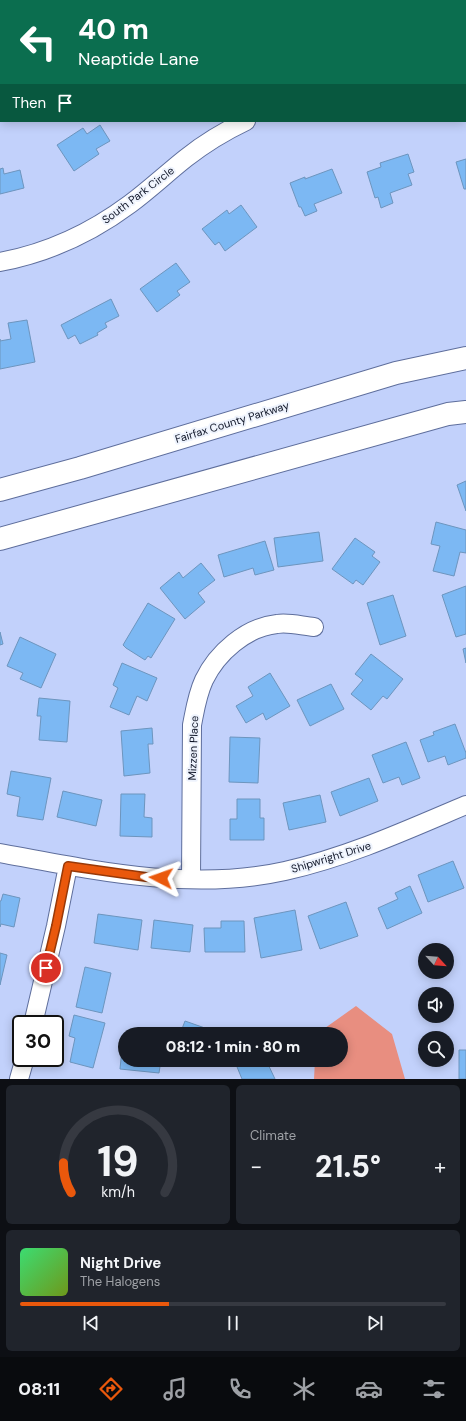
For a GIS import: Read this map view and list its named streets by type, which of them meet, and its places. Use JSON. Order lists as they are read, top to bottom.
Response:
{
  "streets": {
    "highway": ["Fairfax County Parkway"],
    "street": ["South Park Circle", "Mizzen Place", "Shipwright Drive"]
  },
  "crossings": [
    ["Mizzen Place", "Shipwright Drive"]
  ],
  "north": "bottom right",
  "page": {
    "turn": ["40 m", "Neaptide Lane"],
    "then": "Then",
    "limit": "30",
    "trip": "08:12 · 1 min · 80 m",
    "tile": "Climate",
    "heat": ["−", "21.5°", "+"],
    "song": ["Night Drive", "The Halogens"],
    "tabs": "08:11",
    "gauge": ["19", "km/h"]
  }
}
